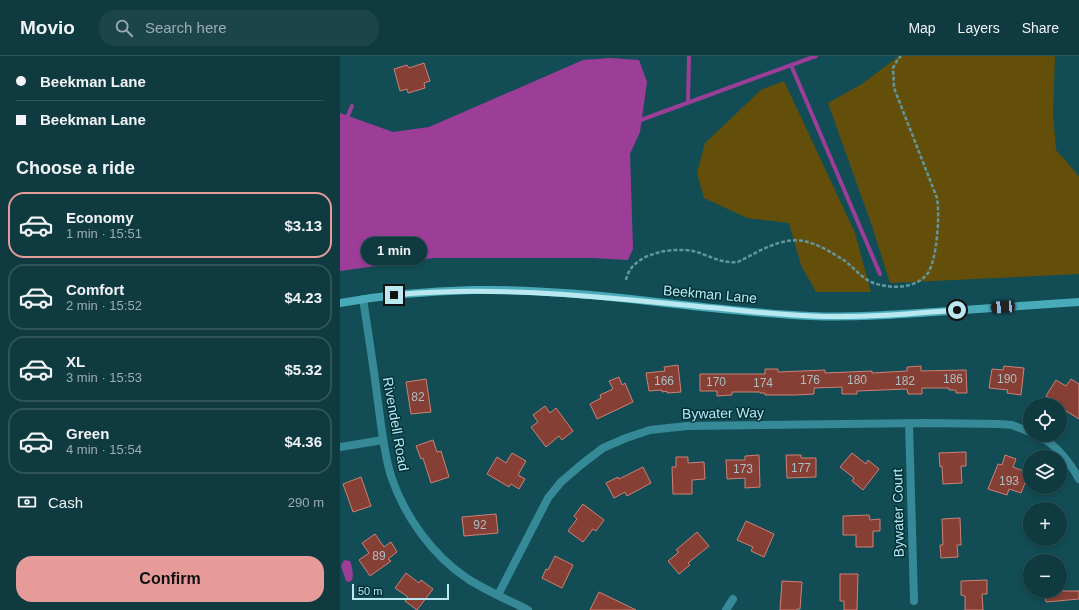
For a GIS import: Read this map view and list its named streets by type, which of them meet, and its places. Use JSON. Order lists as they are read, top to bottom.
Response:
{
  "streets": {
    "street": [
      "Beekman Lane",
      "Bywater Way",
      "Rivendell Road",
      "Bywater Court"
    ]
  },
  "crossings": [
    ["Beekman Lane", "Rivendell Road"],
    ["Bywater Way", "Rivendell Road"],
    ["Bywater Way", "Bywater Court"]
  ],
  "house_numbers": [
    "186",
    "190",
    "176",
    "180",
    "166",
    "182",
    "170",
    "174",
    "82",
    "177",
    "173",
    "193",
    "92",
    "89"
  ],
  "scale_bar": "50 m",
  "page": {
    "header": "Movio",
    "search": "Search here",
    "nav": ["Map", "Layers", "Share"],
    "banner": ["Beekman Lane", "Beekman Lane"],
    "heading": "Choose a ride",
    "list": [
      {
        "name": "Economy",
        "note": "1 min · 15:51",
        "value": "$3.13"
      },
      {
        "name": "Comfort",
        "note": "2 min · 15:52",
        "value": "$4.23"
      },
      {
        "name": "XL",
        "note": "3 min · 15:53",
        "value": "$5.32"
      },
      {
        "name": "Green",
        "note": "4 min · 15:54",
        "value": "$4.36"
      }
    ],
    "bubble": "1 min",
    "map_buttons": ["+", "−"],
    "pay": ["Cash", "290 m"],
    "buttons": "Confirm",
    "scale": "50 m"
  }
}
